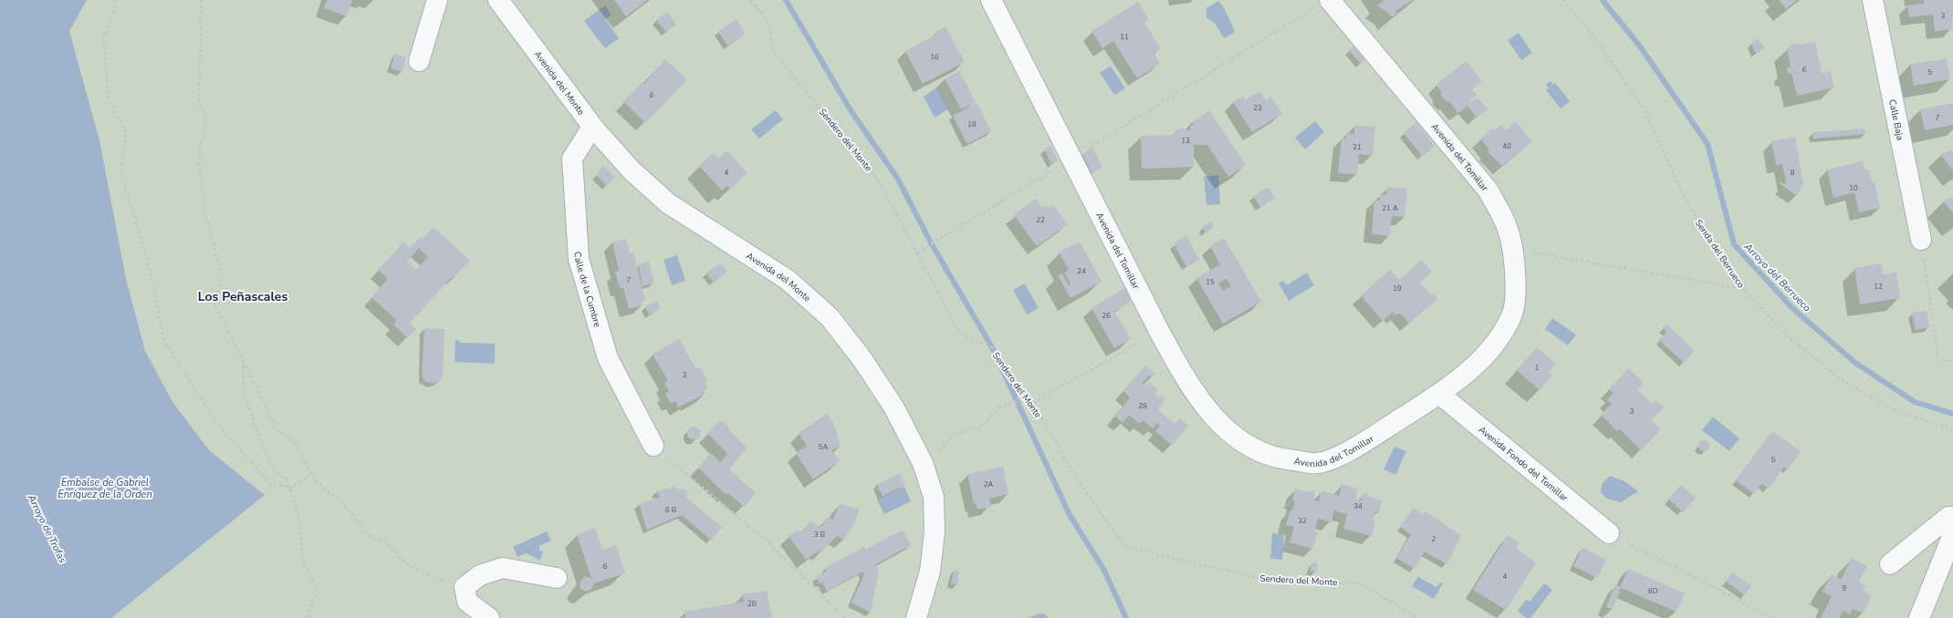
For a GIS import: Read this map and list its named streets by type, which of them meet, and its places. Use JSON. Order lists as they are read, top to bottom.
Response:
{
  "streets": {
    "street": [
      "Avenida del Monte",
      "Calle Baja",
      "Avenida del Tomillar",
      "Calle de la Cumbre",
      "Avenida Fondo del Tomillar"
    ],
    "path": ["Sendero del Monte", "Senda del Berrueco"]
  },
  "crossings": [
    ["Avenida del Monte", "Calle de la Cumbre"],
    ["Avenida del Tomillar", "Avenida Fondo del Tomillar"]
  ],
  "districts": ["Los Peñascales"],
  "water": ["Arroyo del Berrueco", "Embalse de Gabriel Enríquez de la Orden", "Arroyo de Trofas"],
  "house_numbers": [
    "3",
    "11",
    "16",
    "6",
    "5",
    "6",
    "23",
    "7",
    "18",
    "13",
    "40",
    "21",
    "4",
    "8",
    "10",
    "21 A",
    "22",
    "24",
    "7",
    "15",
    "12",
    "19",
    "26",
    "1",
    "3",
    "28",
    "3",
    "5A",
    "5",
    "2A",
    "34",
    "6 B",
    "32",
    "3 B",
    "2",
    "6",
    "4",
    "9",
    "6D",
    "2B"
  ]
}
